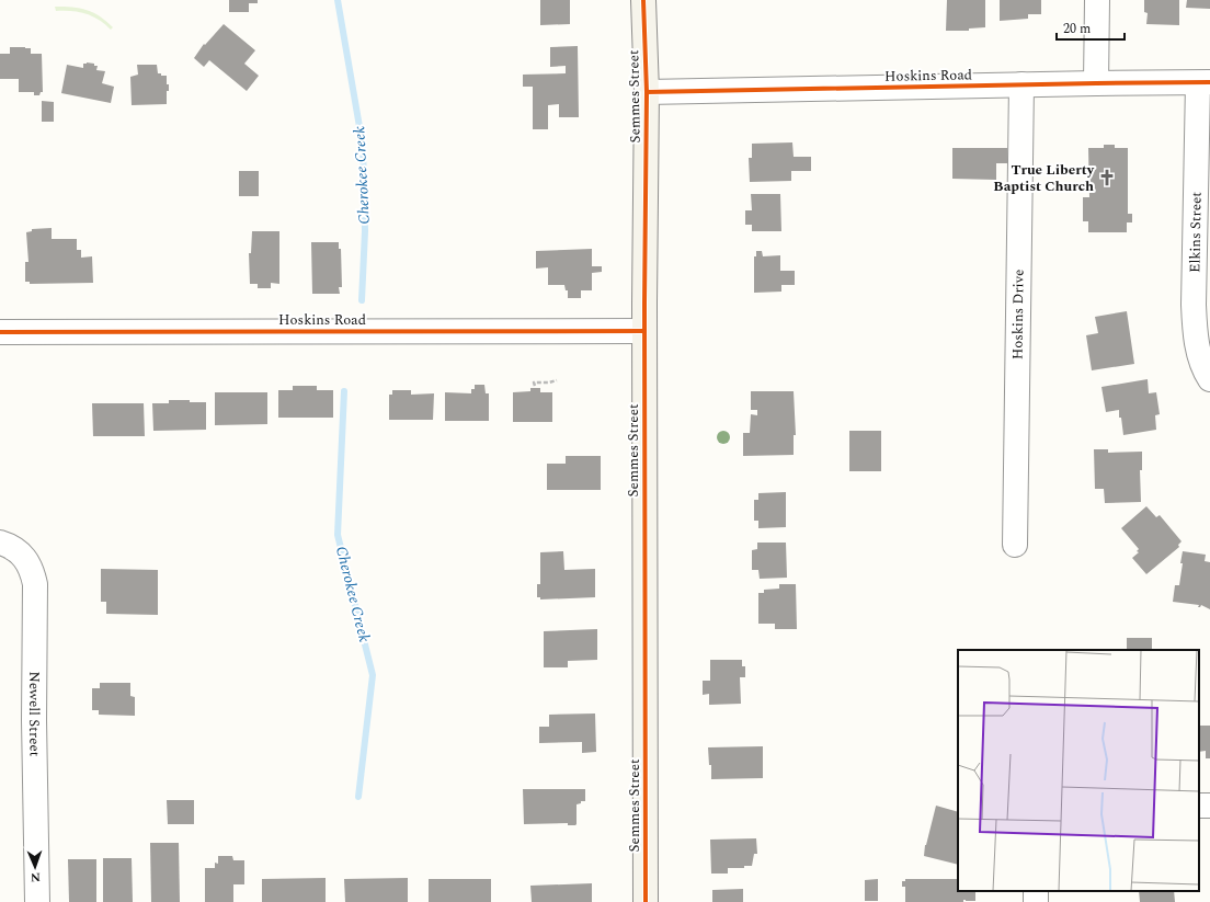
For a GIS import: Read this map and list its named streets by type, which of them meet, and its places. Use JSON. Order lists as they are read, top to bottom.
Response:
{
  "streets": {
    "main road": ["Semmes Street"],
    "street": [
      "Hoskins Road",
      "Elkins Street",
      "Hoskins Drive",
      "Newell Street"
    ]
  },
  "crossings": [
    ["Hoskins Road", "Semmes Street"],
    ["Hoskins Road", "Elkins Street"],
    ["Hoskins Road", "Hoskins Drive"]
  ],
  "water": ["Cherokee Creek"],
  "places": {
    "church": ["True Liberty Baptist Church"]
  },
  "scale_bar": "20 m",
  "north": "bottom"
}
